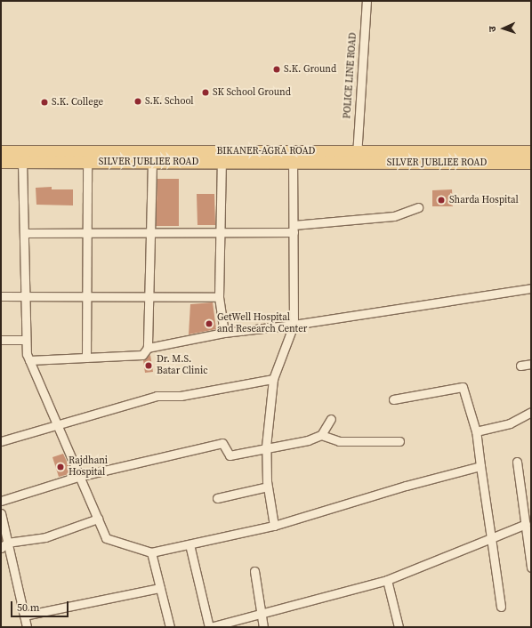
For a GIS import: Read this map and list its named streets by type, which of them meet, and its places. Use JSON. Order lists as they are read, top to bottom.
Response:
{
  "streets": {
    "main road": ["BIKANER-AGRA ROAD", "SILVER JUBLIEE ROAD"],
    "street": ["POLICE LINE ROAD"]
  },
  "crossings": [
    ["POLICE LINE ROAD", "BIKANER-AGRA ROAD"],
    ["POLICE LINE ROAD", "SILVER JUBLIEE ROAD"],
    ["BIKANER-AGRA ROAD", "SILVER JUBLIEE ROAD"]
  ],
  "places": [
    "S.K. Ground",
    "SK School Ground",
    "S.K. School",
    "S.K. College",
    "Sharda Hospital",
    "GetWell Hospital and Research Center",
    "Dr. M.S. Batar Clinic",
    "Rajdhani Hospital"
  ],
  "scale_bar": "50 m",
  "north": "left"
}
